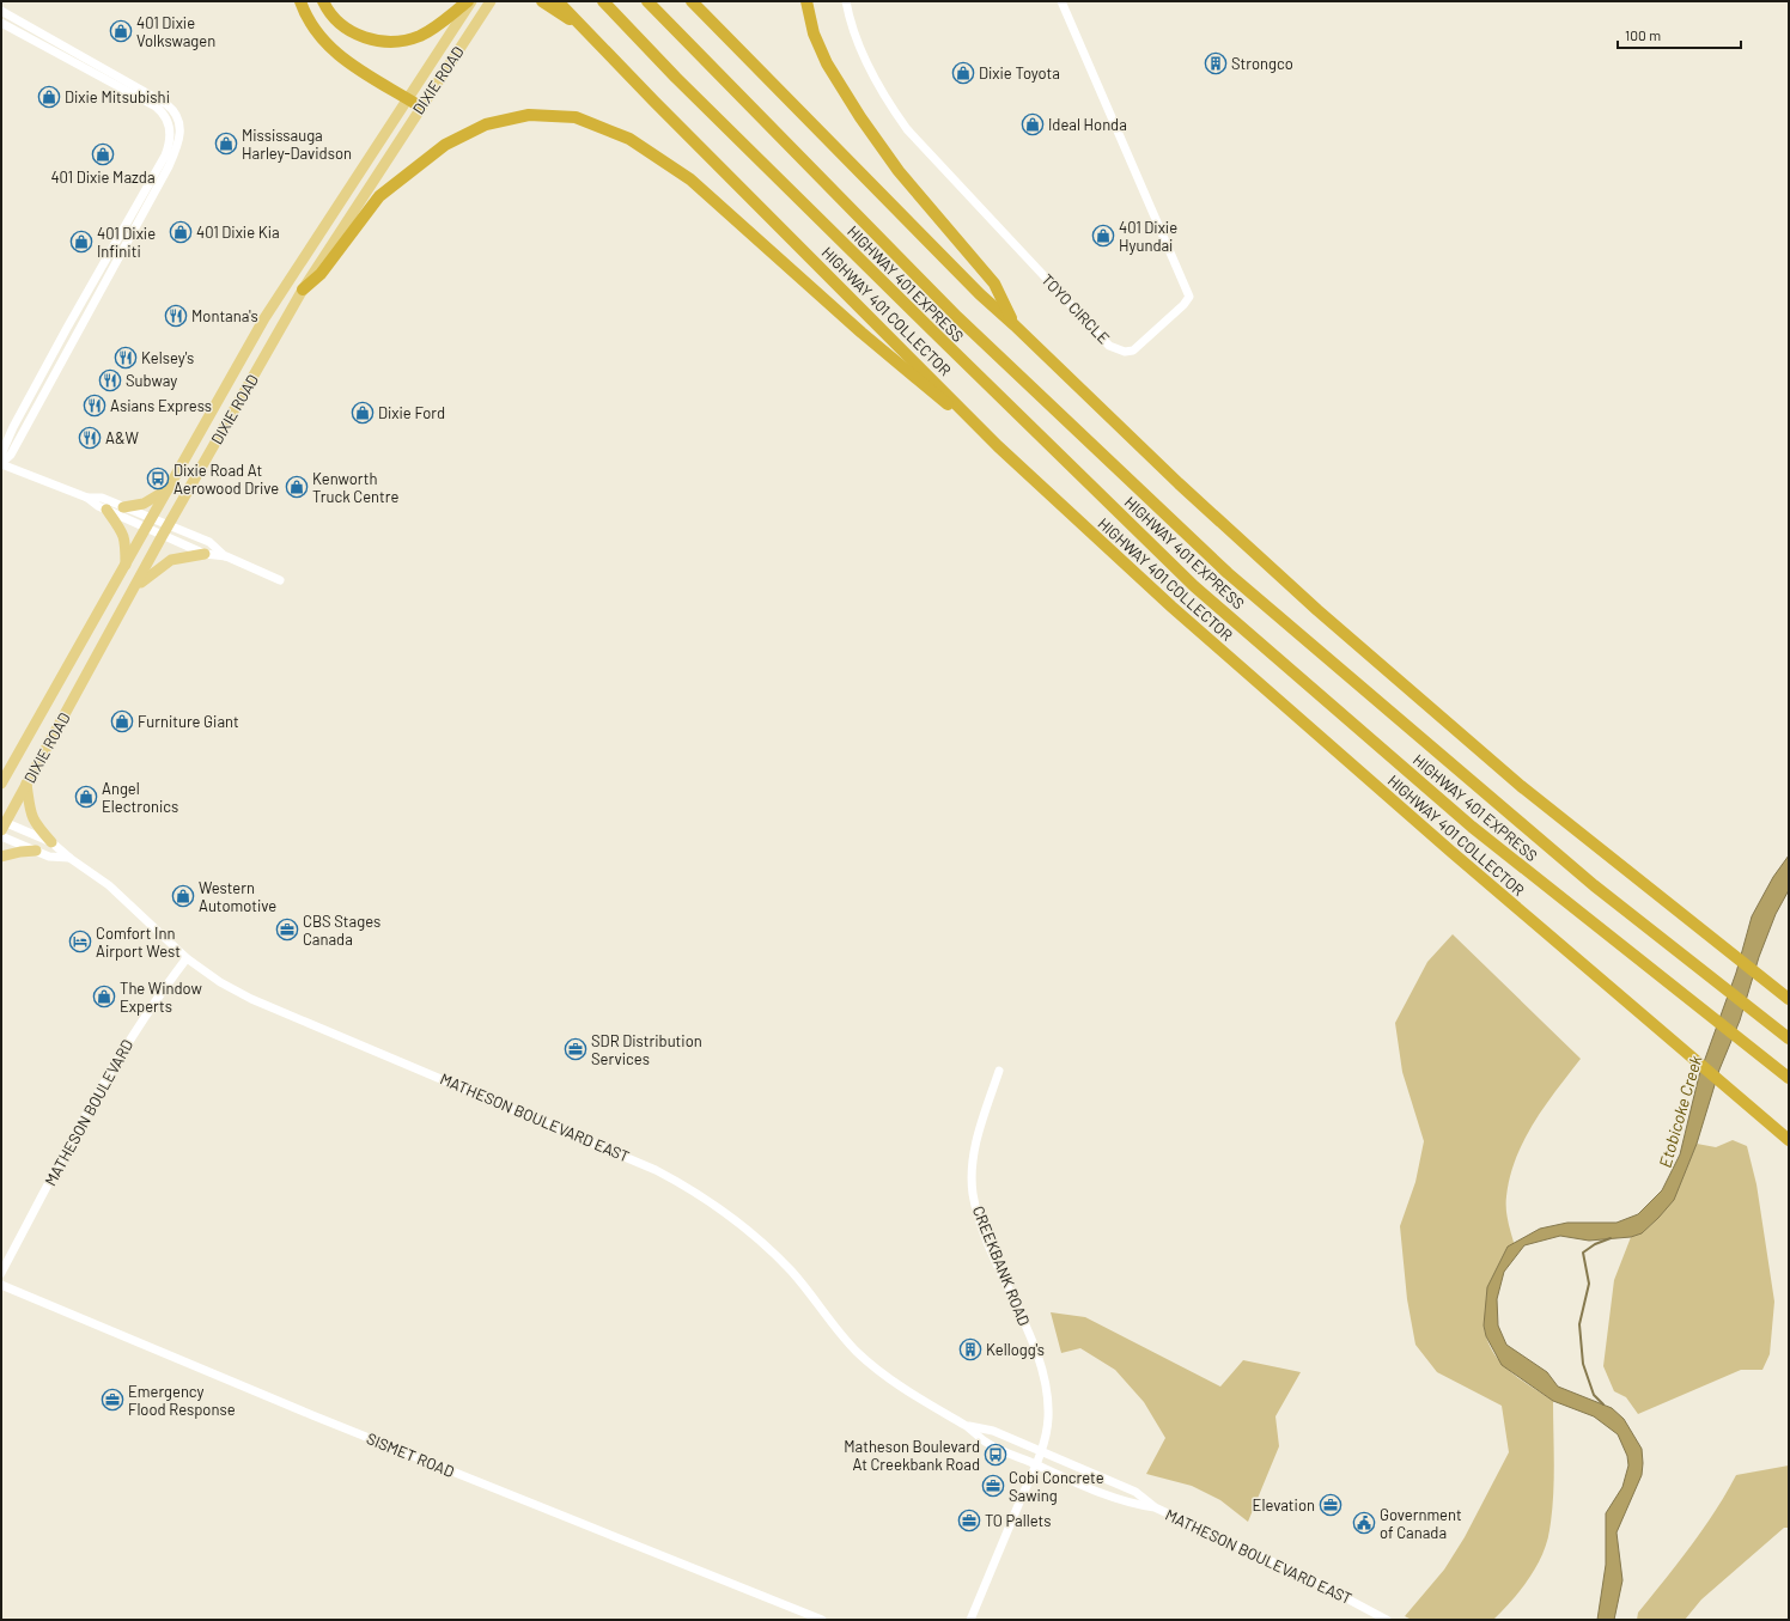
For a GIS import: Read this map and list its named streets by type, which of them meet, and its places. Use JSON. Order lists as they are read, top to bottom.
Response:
{
  "streets": {
    "highway": ["HIGHWAY 401 EXPRESS", "HIGHWAY 401 COLLECTOR"],
    "main road": ["DIXIE ROAD"],
    "street": [
      "TOYO CIRCLE",
      "MATHESON BOULEVARD",
      "MATHESON BOULEVARD EAST",
      "CREEKBANK ROAD",
      "SISMET ROAD"
    ]
  },
  "crossings": [
    ["DIXIE ROAD", "MATHESON BOULEVARD EAST"],
    ["MATHESON BOULEVARD", "MATHESON BOULEVARD EAST"],
    ["MATHESON BOULEVARD EAST", "CREEKBANK ROAD"]
  ],
  "water": ["Etobicoke Creek"],
  "places": {
    "shop": [
      "401 Dixie Volkswagen",
      "Dixie Toyota",
      "Dixie Mitsubishi",
      "Ideal Honda",
      "Mississauga Harley-Davidson",
      "401 Dixie Mazda",
      "401 Dixie Kia",
      "401 Dixie Hyundai",
      "401 Dixie Infiniti",
      "Dixie Ford",
      "Kenworth Truck Centre",
      "Furniture Giant",
      "Angel Electronics",
      "Western Automotive",
      "The Window Experts"
    ],
    "building": ["Strongco", "Kellogg's"],
    "restaurant": [
      "Montana's",
      "Kelsey's",
      "Subway",
      "Asians Express",
      "A&W"
    ],
    "bus stop": ["Dixie Road At Aerowood Drive", "Matheson Boulevard At Creekbank Road"],
    "office": [
      "CBS Stages Canada",
      "SDR Distribution Services",
      "Emergency Flood Response",
      "Cobi Concrete Sawing",
      "Elevation",
      "TO Pallets"
    ],
    "hotel": ["Comfort Inn Airport West"],
    "public building": ["Government of Canada"]
  },
  "scale_bar": "100 m"
}
